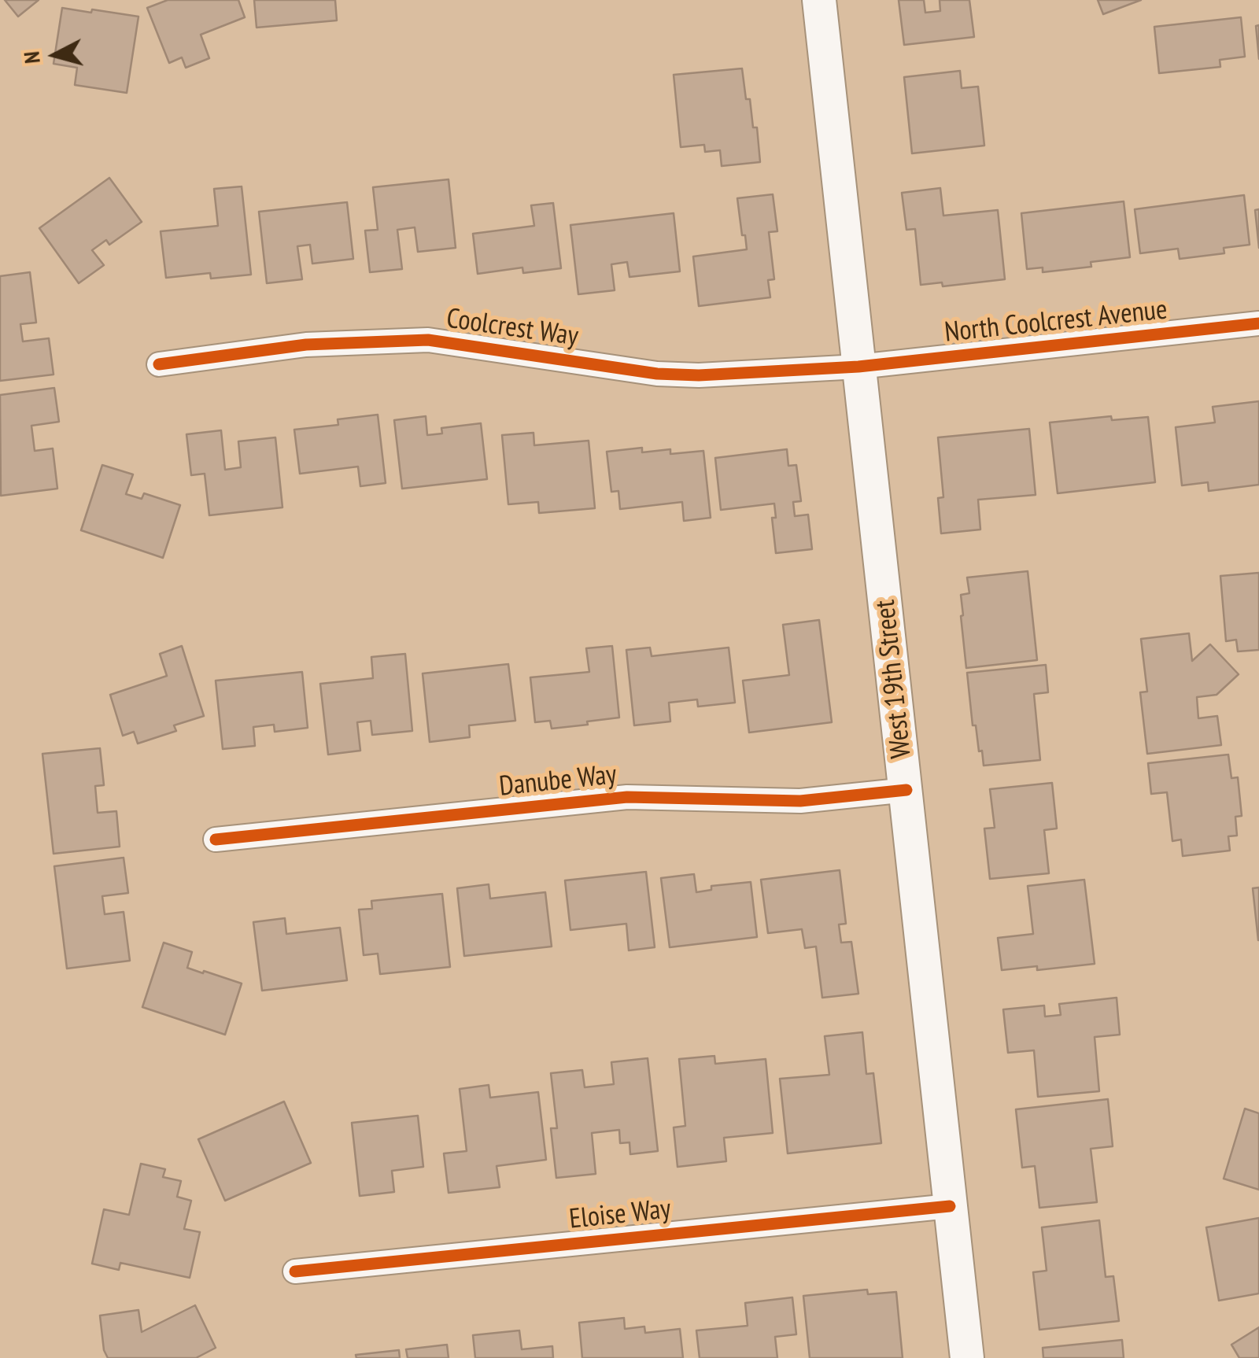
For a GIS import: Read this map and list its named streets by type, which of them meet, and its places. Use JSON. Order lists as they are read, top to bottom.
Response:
{
  "streets": {
    "main road": ["West 19th Street"],
    "street": [
      "North Coolcrest Avenue",
      "Coolcrest Way",
      "Danube Way",
      "Eloise Way"
    ]
  },
  "crossings": [
    ["North Coolcrest Avenue", "Coolcrest Way"],
    ["North Coolcrest Avenue", "West 19th Street"],
    ["Coolcrest Way", "West 19th Street"],
    ["West 19th Street", "Danube Way"],
    ["West 19th Street", "Eloise Way"]
  ],
  "north": "left"
}
